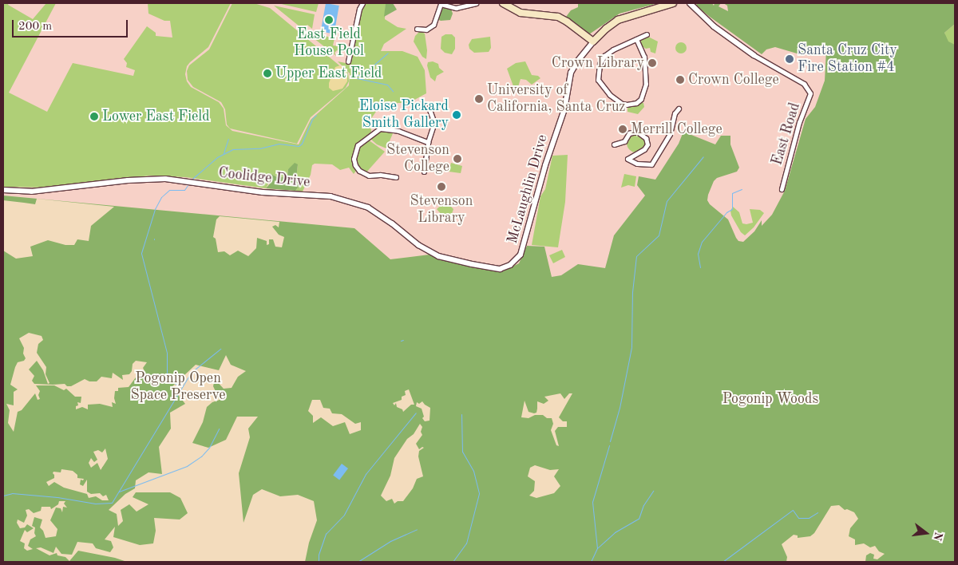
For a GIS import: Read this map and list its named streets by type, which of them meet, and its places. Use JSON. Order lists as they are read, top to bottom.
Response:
{
  "streets": {
    "main road": ["McLaughlin Drive"],
    "street": ["East Road", "Coolidge Drive"]
  },
  "crossings": [
    ["Coolidge Drive", "McLaughlin Drive"]
  ],
  "parks": ["Pogonip Open Space Preserve", "Pogonip Woods"],
  "places": [
    "East Field House Pool",
    "Santa Cruz City Fire Station #4",
    "Crown Library",
    "Upper East Field",
    "Crown College",
    "University of California, Santa Cruz",
    "Eloise Pickard Smith Gallery",
    "Lower East Field",
    "Merrill College",
    "Stevenson College",
    "Stevenson Library"
  ],
  "scale_bar": "200 m",
  "north": "right"
}
